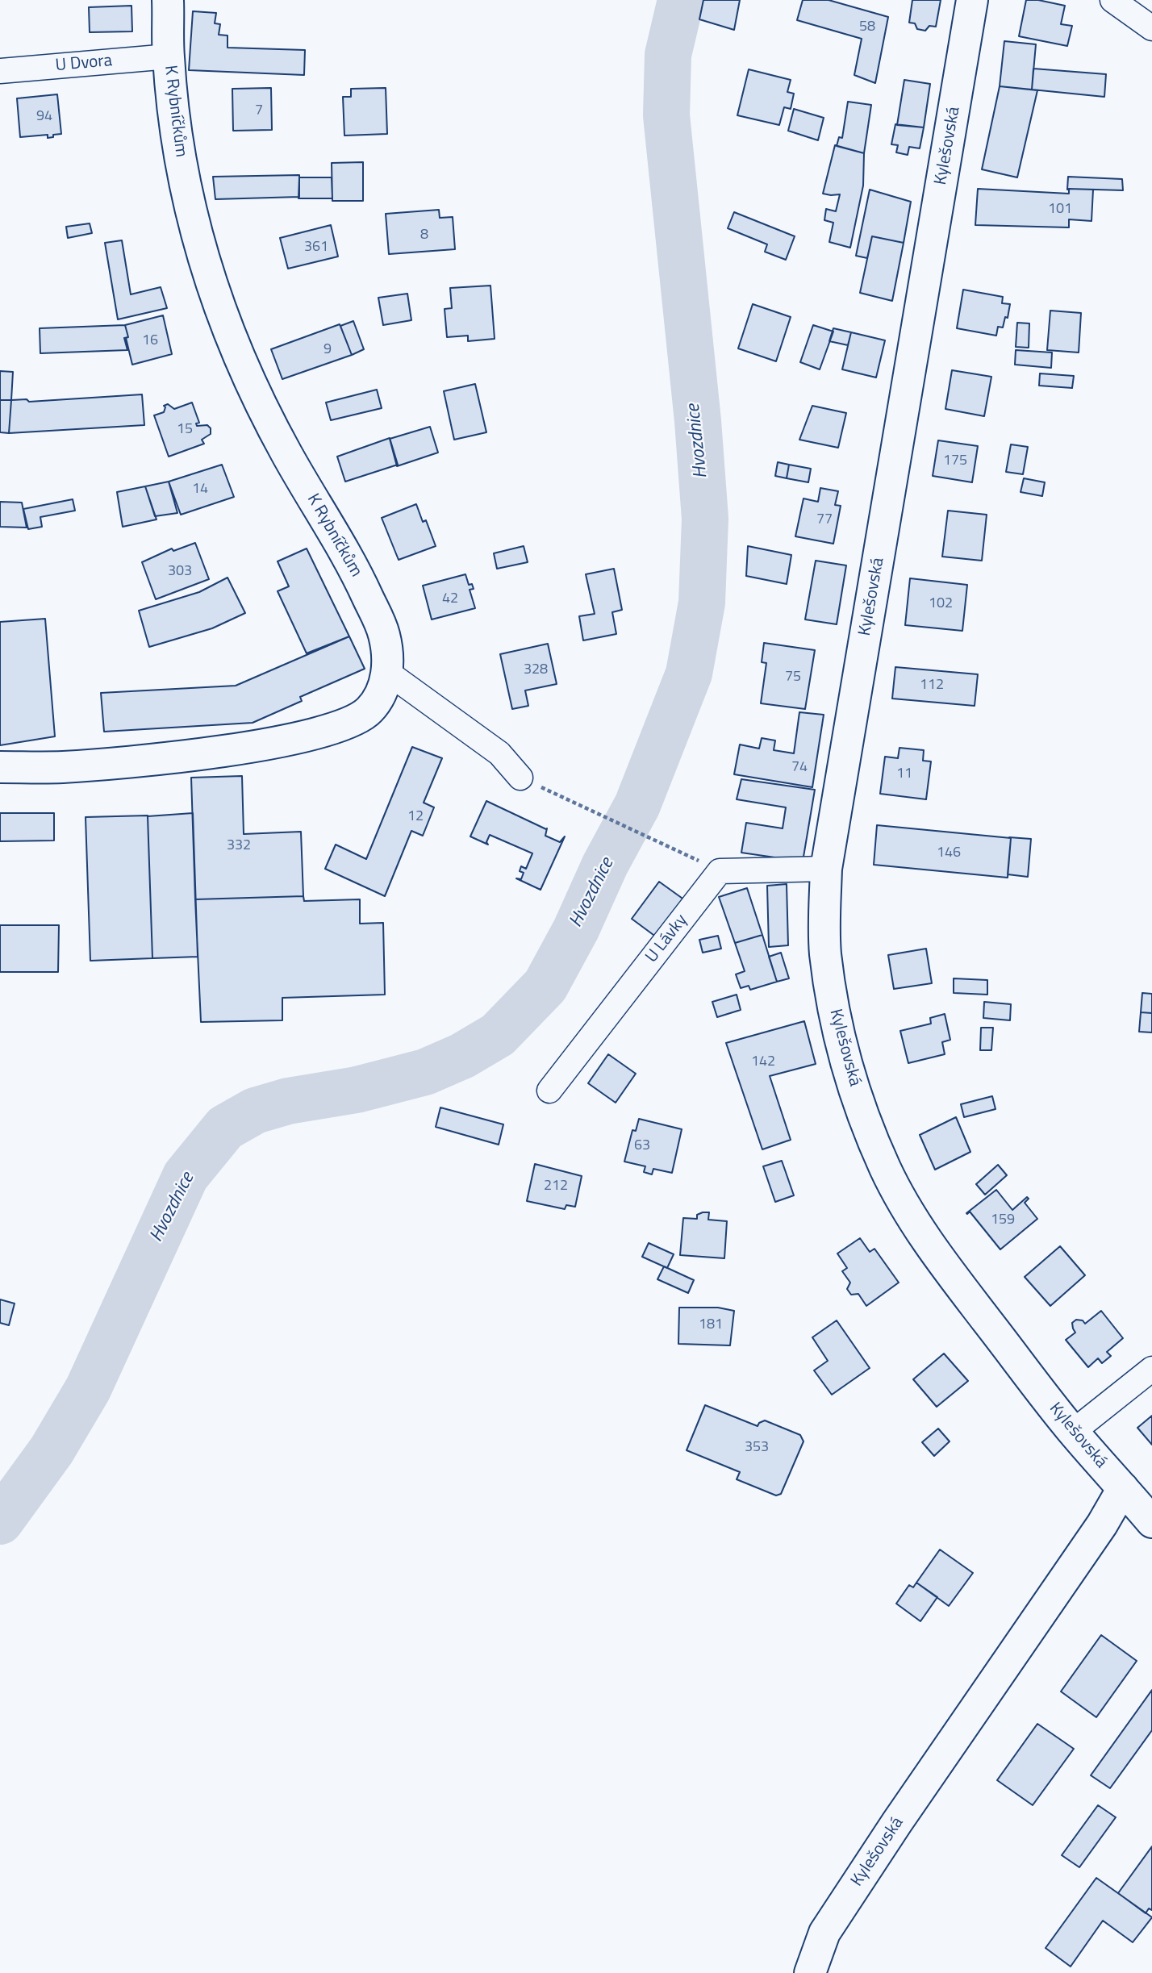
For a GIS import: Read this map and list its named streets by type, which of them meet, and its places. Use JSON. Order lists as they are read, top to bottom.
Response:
{
  "streets": {
    "main road": ["K Rybníčkům", "Kylešovská"],
    "street": ["U Dvora", "U Lávky"]
  },
  "crossings": [
    ["U Dvora", "K Rybníčkům"],
    ["Kylešovská", "U Lávky"]
  ],
  "water": ["Hvozdnice"],
  "house_numbers": [
    "58",
    "7",
    "94",
    "101",
    "8",
    "361",
    "16",
    "9",
    "15",
    "175",
    "14",
    "77",
    "303",
    "42",
    "102",
    "328",
    "75",
    "112",
    "74",
    "11",
    "12",
    "332",
    "146",
    "142",
    "63",
    "212",
    "159",
    "181",
    "353"
  ]
}
